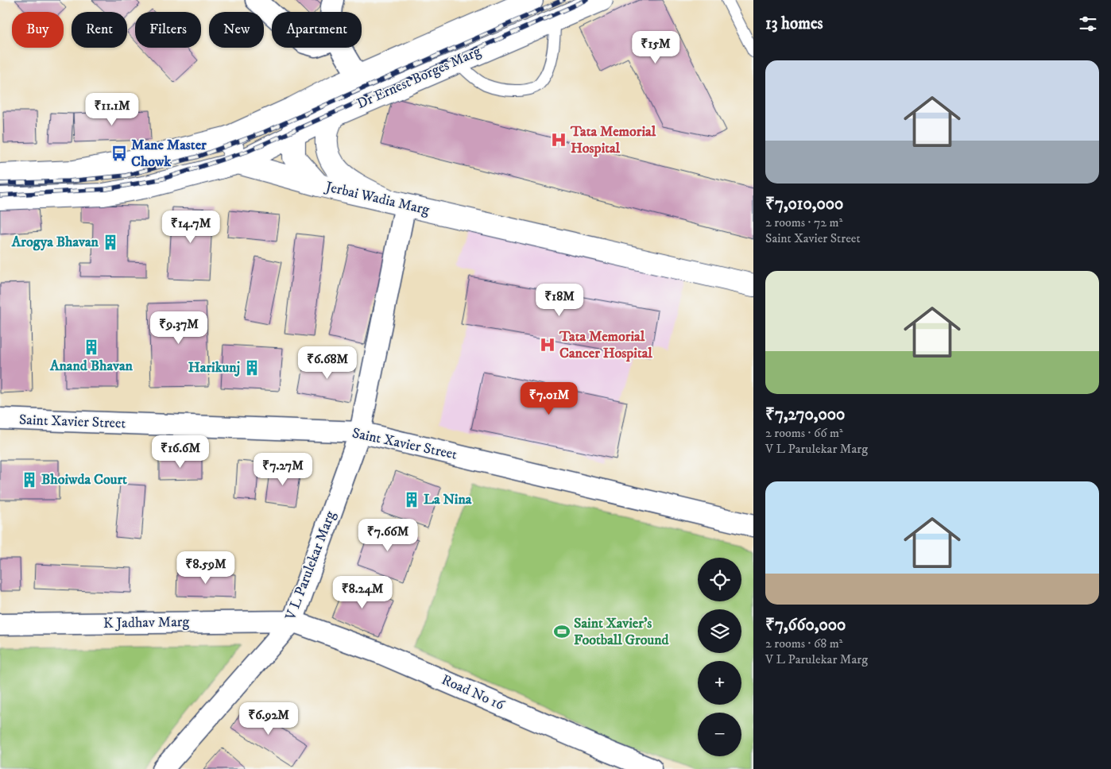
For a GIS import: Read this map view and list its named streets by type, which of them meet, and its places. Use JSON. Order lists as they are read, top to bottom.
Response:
{
  "streets": {
    "main road": ["Dr Ernest Borges Marg", "Jerbai Wadia Marg"],
    "street": [
      "Saint Xavier Street",
      "V L Parulekar Marg",
      "K Jadhav Marg",
      "Road No 16"
    ]
  },
  "crossings": [
    ["Dr Ernest Borges Marg", "Jerbai Wadia Marg"],
    ["Jerbai Wadia Marg", "V L Parulekar Marg"],
    ["Saint Xavier Street", "V L Parulekar Marg"],
    ["V L Parulekar Marg", "K Jadhav Marg"],
    ["V L Parulekar Marg", "Road No 16"],
    ["K Jadhav Marg", "Road No 16"]
  ],
  "places": {
    "hospital": ["Tata Memorial Hospital", "Tata Memorial Cancer Hospital"],
    "bus stop": ["Mane Master Chowk"],
    "building": [
      "Arogya Bhavan",
      "Anand Bhavan",
      "Harikunj",
      "Bhoiwda Court",
      "La Nina"
    ],
    "sports": ["Saint Xavier's Football Ground"]
  },
  "page": {
    "heading": "13 homes",
    "chip": [
      "Buy",
      "Rent",
      "Filters",
      "New",
      "Apartment"
    ],
    "price": [
      "₹15M",
      "₹11.1M",
      "₹14.7M",
      "₹18M",
      "₹9.37M",
      "₹6.68M",
      "₹7.01M",
      "₹16.6M",
      "₹7.27M",
      "₹7.66M",
      "₹8.59M",
      "₹8.24M",
      "₹6.92M"
    ],
    "list": [
      {
        "name": "₹7,010,000",
        "note": "2 rooms · 72 m² · Saint Xavier Street"
      },
      {
        "name": "₹7,270,000",
        "note": "2 rooms · 66 m² · V L Parulekar Marg"
      },
      {
        "name": "₹7,660,000",
        "note": "2 rooms · 68 m² · V L Parulekar Marg"
      }
    ],
    "map_buttons": ["+", "−"]
  }
}
